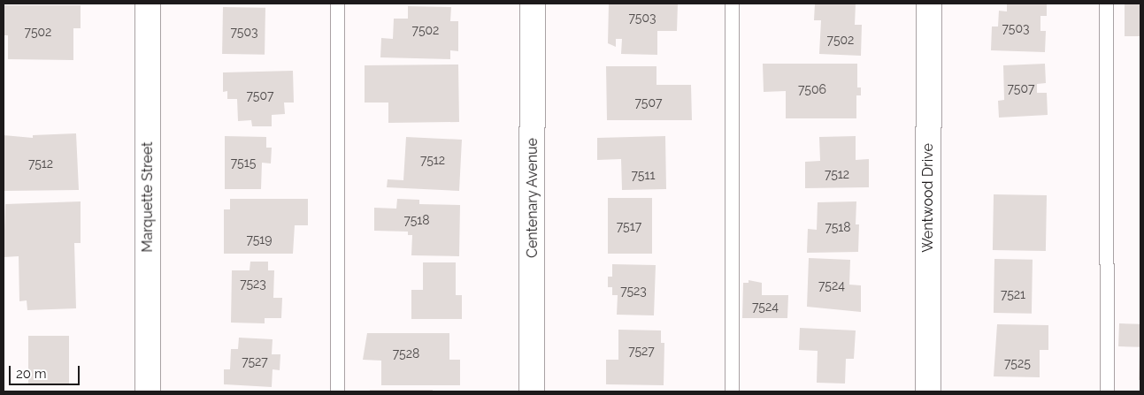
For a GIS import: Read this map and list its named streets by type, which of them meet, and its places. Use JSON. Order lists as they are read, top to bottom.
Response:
{
  "streets": {
    "street": ["Marquette Street", "Centenary Avenue", "Wentwood Drive"]
  },
  "house_numbers": [
    "7503",
    "7503",
    "7502",
    "7502",
    "7503",
    "7502",
    "7507",
    "7506",
    "7507",
    "7507",
    "7512",
    "7515",
    "7512",
    "7512",
    "7511",
    "7518",
    "7517",
    "7518",
    "7519",
    "7523",
    "7524",
    "7523",
    "7521",
    "7524",
    "7527",
    "7528",
    "7527",
    "7525"
  ],
  "scale_bar": "20 m"
}
